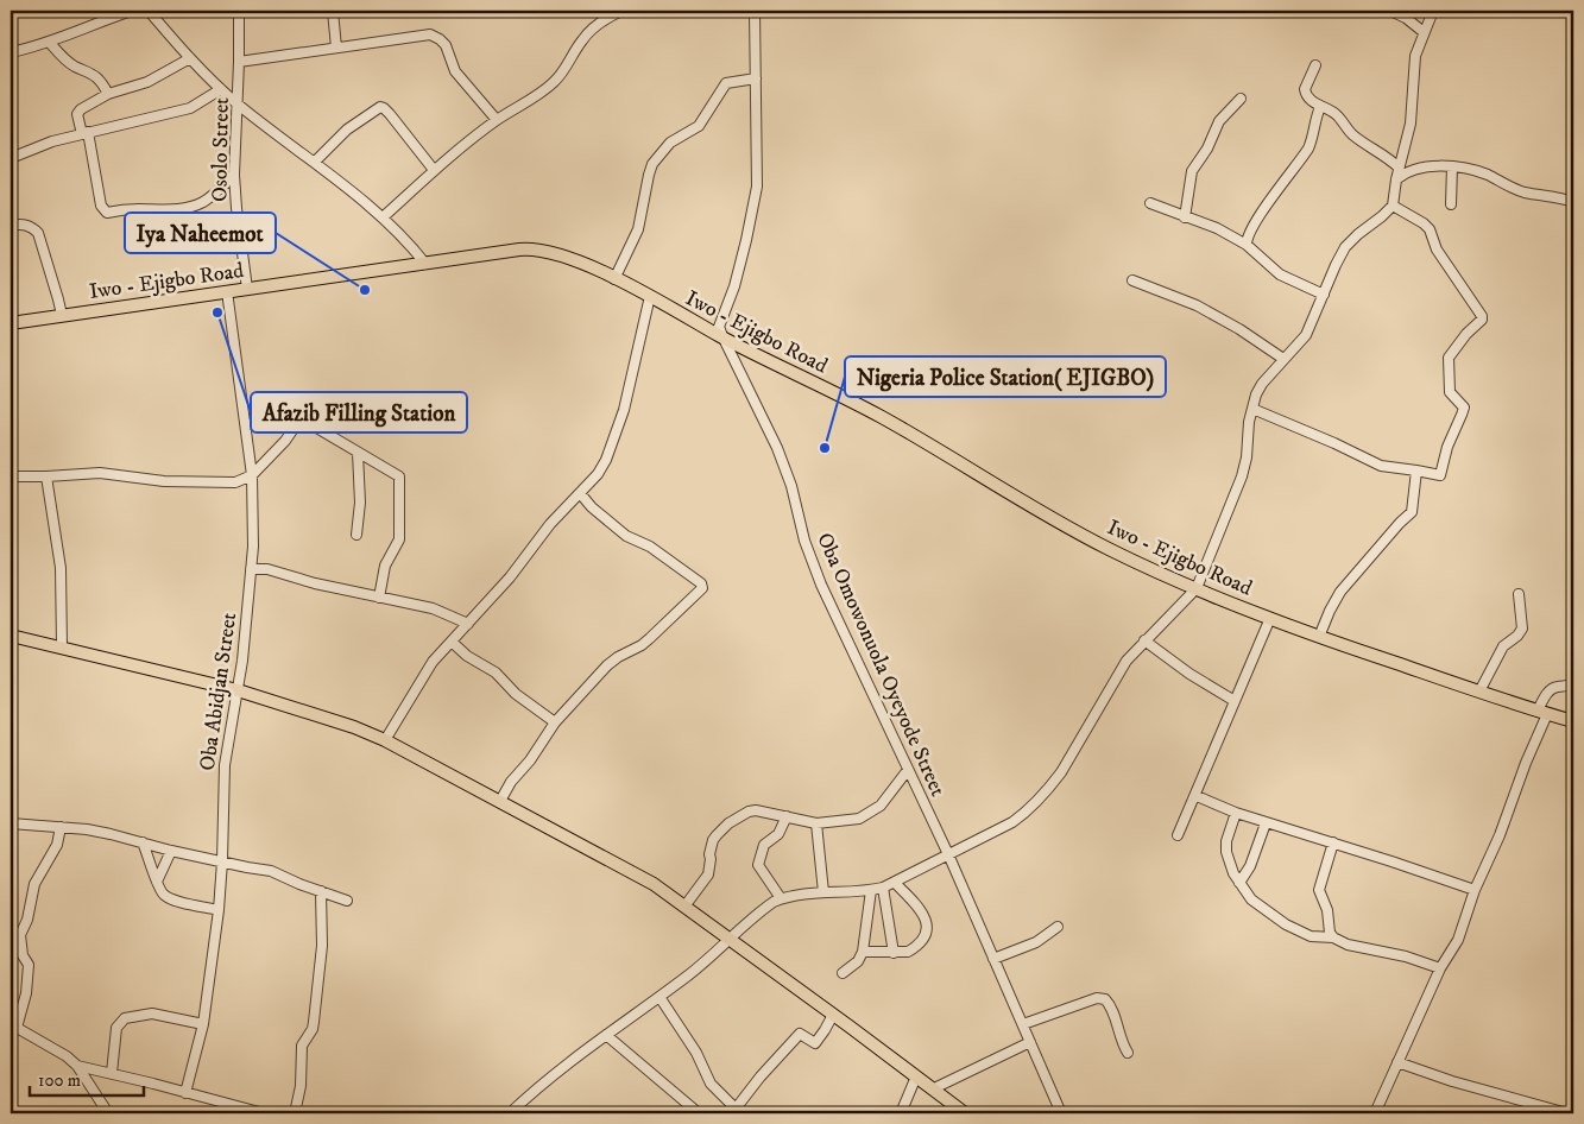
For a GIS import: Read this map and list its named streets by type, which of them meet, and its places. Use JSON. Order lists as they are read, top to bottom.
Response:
{
  "streets": {
    "main road": ["Iwo - Ejigbo Road"],
    "street": ["Osolo Street", "Oba Omowonuola Oyeyode Street", "Oba Abidjan Street"]
  },
  "crossings": [
    ["Osolo Street", "Iwo - Ejigbo Road"],
    ["Iwo - Ejigbo Road", "Oba Omowonuola Oyeyode Street"],
    ["Iwo - Ejigbo Road", "Oba Abidjan Street"]
  ],
  "places": ["Iya Naheemot", "Afazib Filling Station", "Nigeria Police Station( EJIGBO)"],
  "scale_bar": "100 m"
}
